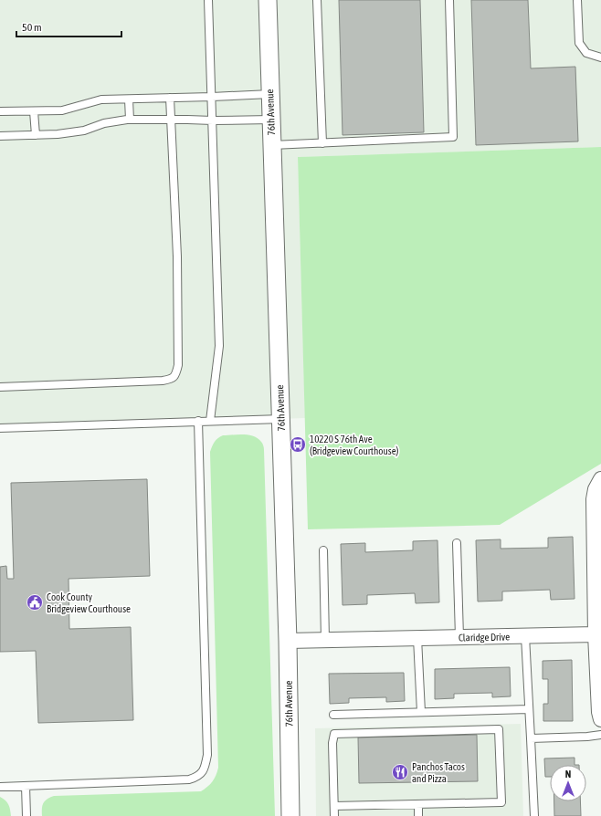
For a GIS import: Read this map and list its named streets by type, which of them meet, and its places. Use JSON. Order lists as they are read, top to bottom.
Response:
{
  "streets": {
    "street": ["76th Avenue", "Claridge Drive"]
  },
  "crossings": [
    ["76th Avenue", "Claridge Drive"]
  ],
  "places": {
    "bus stop": ["10220 S 76th Ave (Bridgeview Courthouse)"],
    "public building": ["Cook County Bridgeview Courthouse"],
    "restaurant": ["Panchos Tacos and Pizza"]
  },
  "scale_bar": "50 m",
  "north": "top"
}
